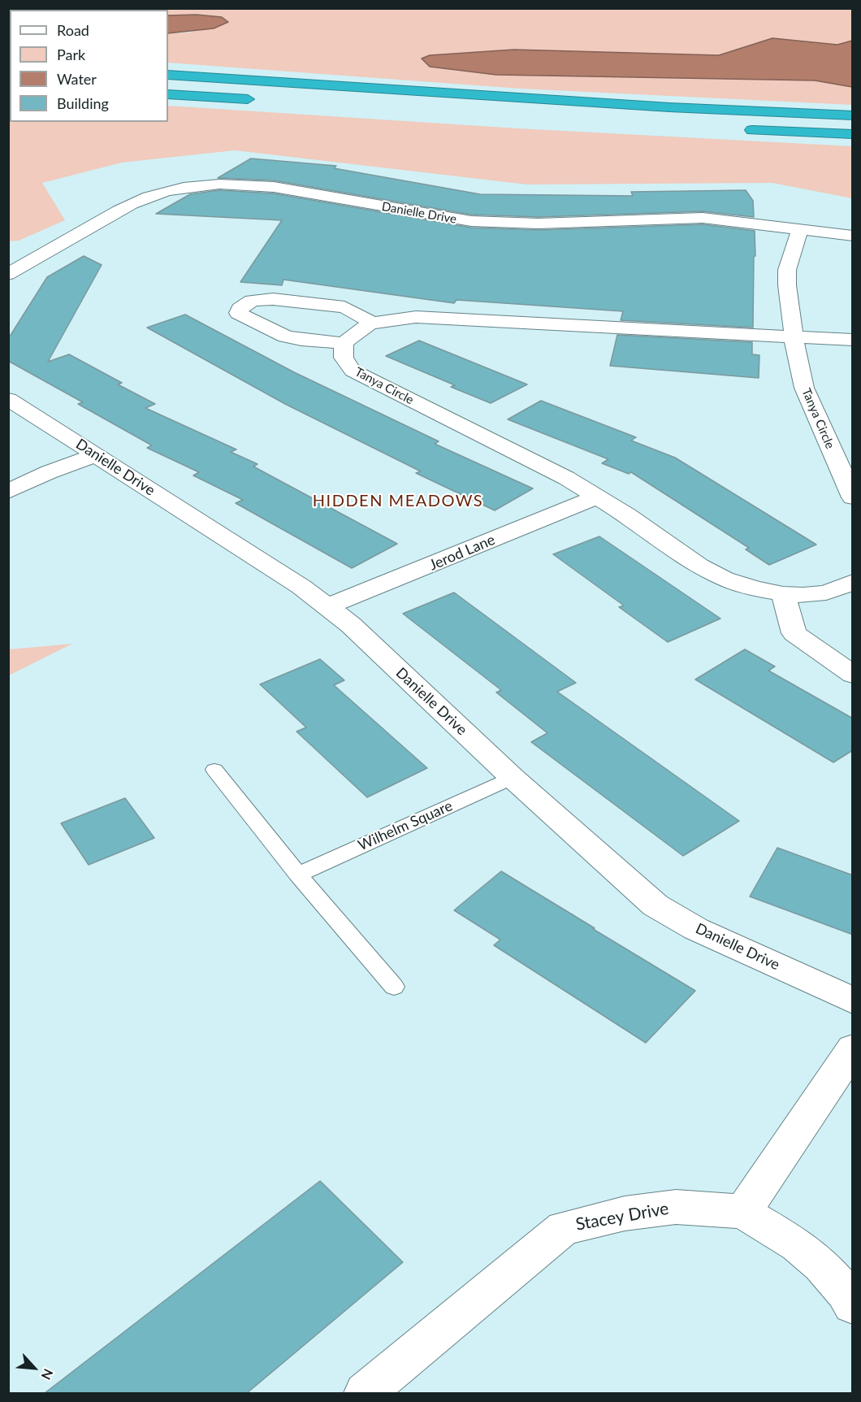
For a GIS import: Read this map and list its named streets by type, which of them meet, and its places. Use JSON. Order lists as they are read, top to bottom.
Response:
{
  "streets": {
    "street": [
      "Danielle Drive",
      "Tanya Circle",
      "Jerod Lane",
      "Stacey Drive"
    ],
    "lane": ["Wilhelm Square"]
  },
  "crossings": [
    ["Danielle Drive", "Tanya Circle"],
    ["Danielle Drive", "Jerod Lane"],
    ["Danielle Drive", "Wilhelm Square"],
    ["Tanya Circle", "Jerod Lane"]
  ],
  "districts": ["HIDDEN MEADOWS"],
  "legend": [
    "Road",
    "Park",
    "Water",
    "Building"
  ],
  "north": "bottom right"
}
